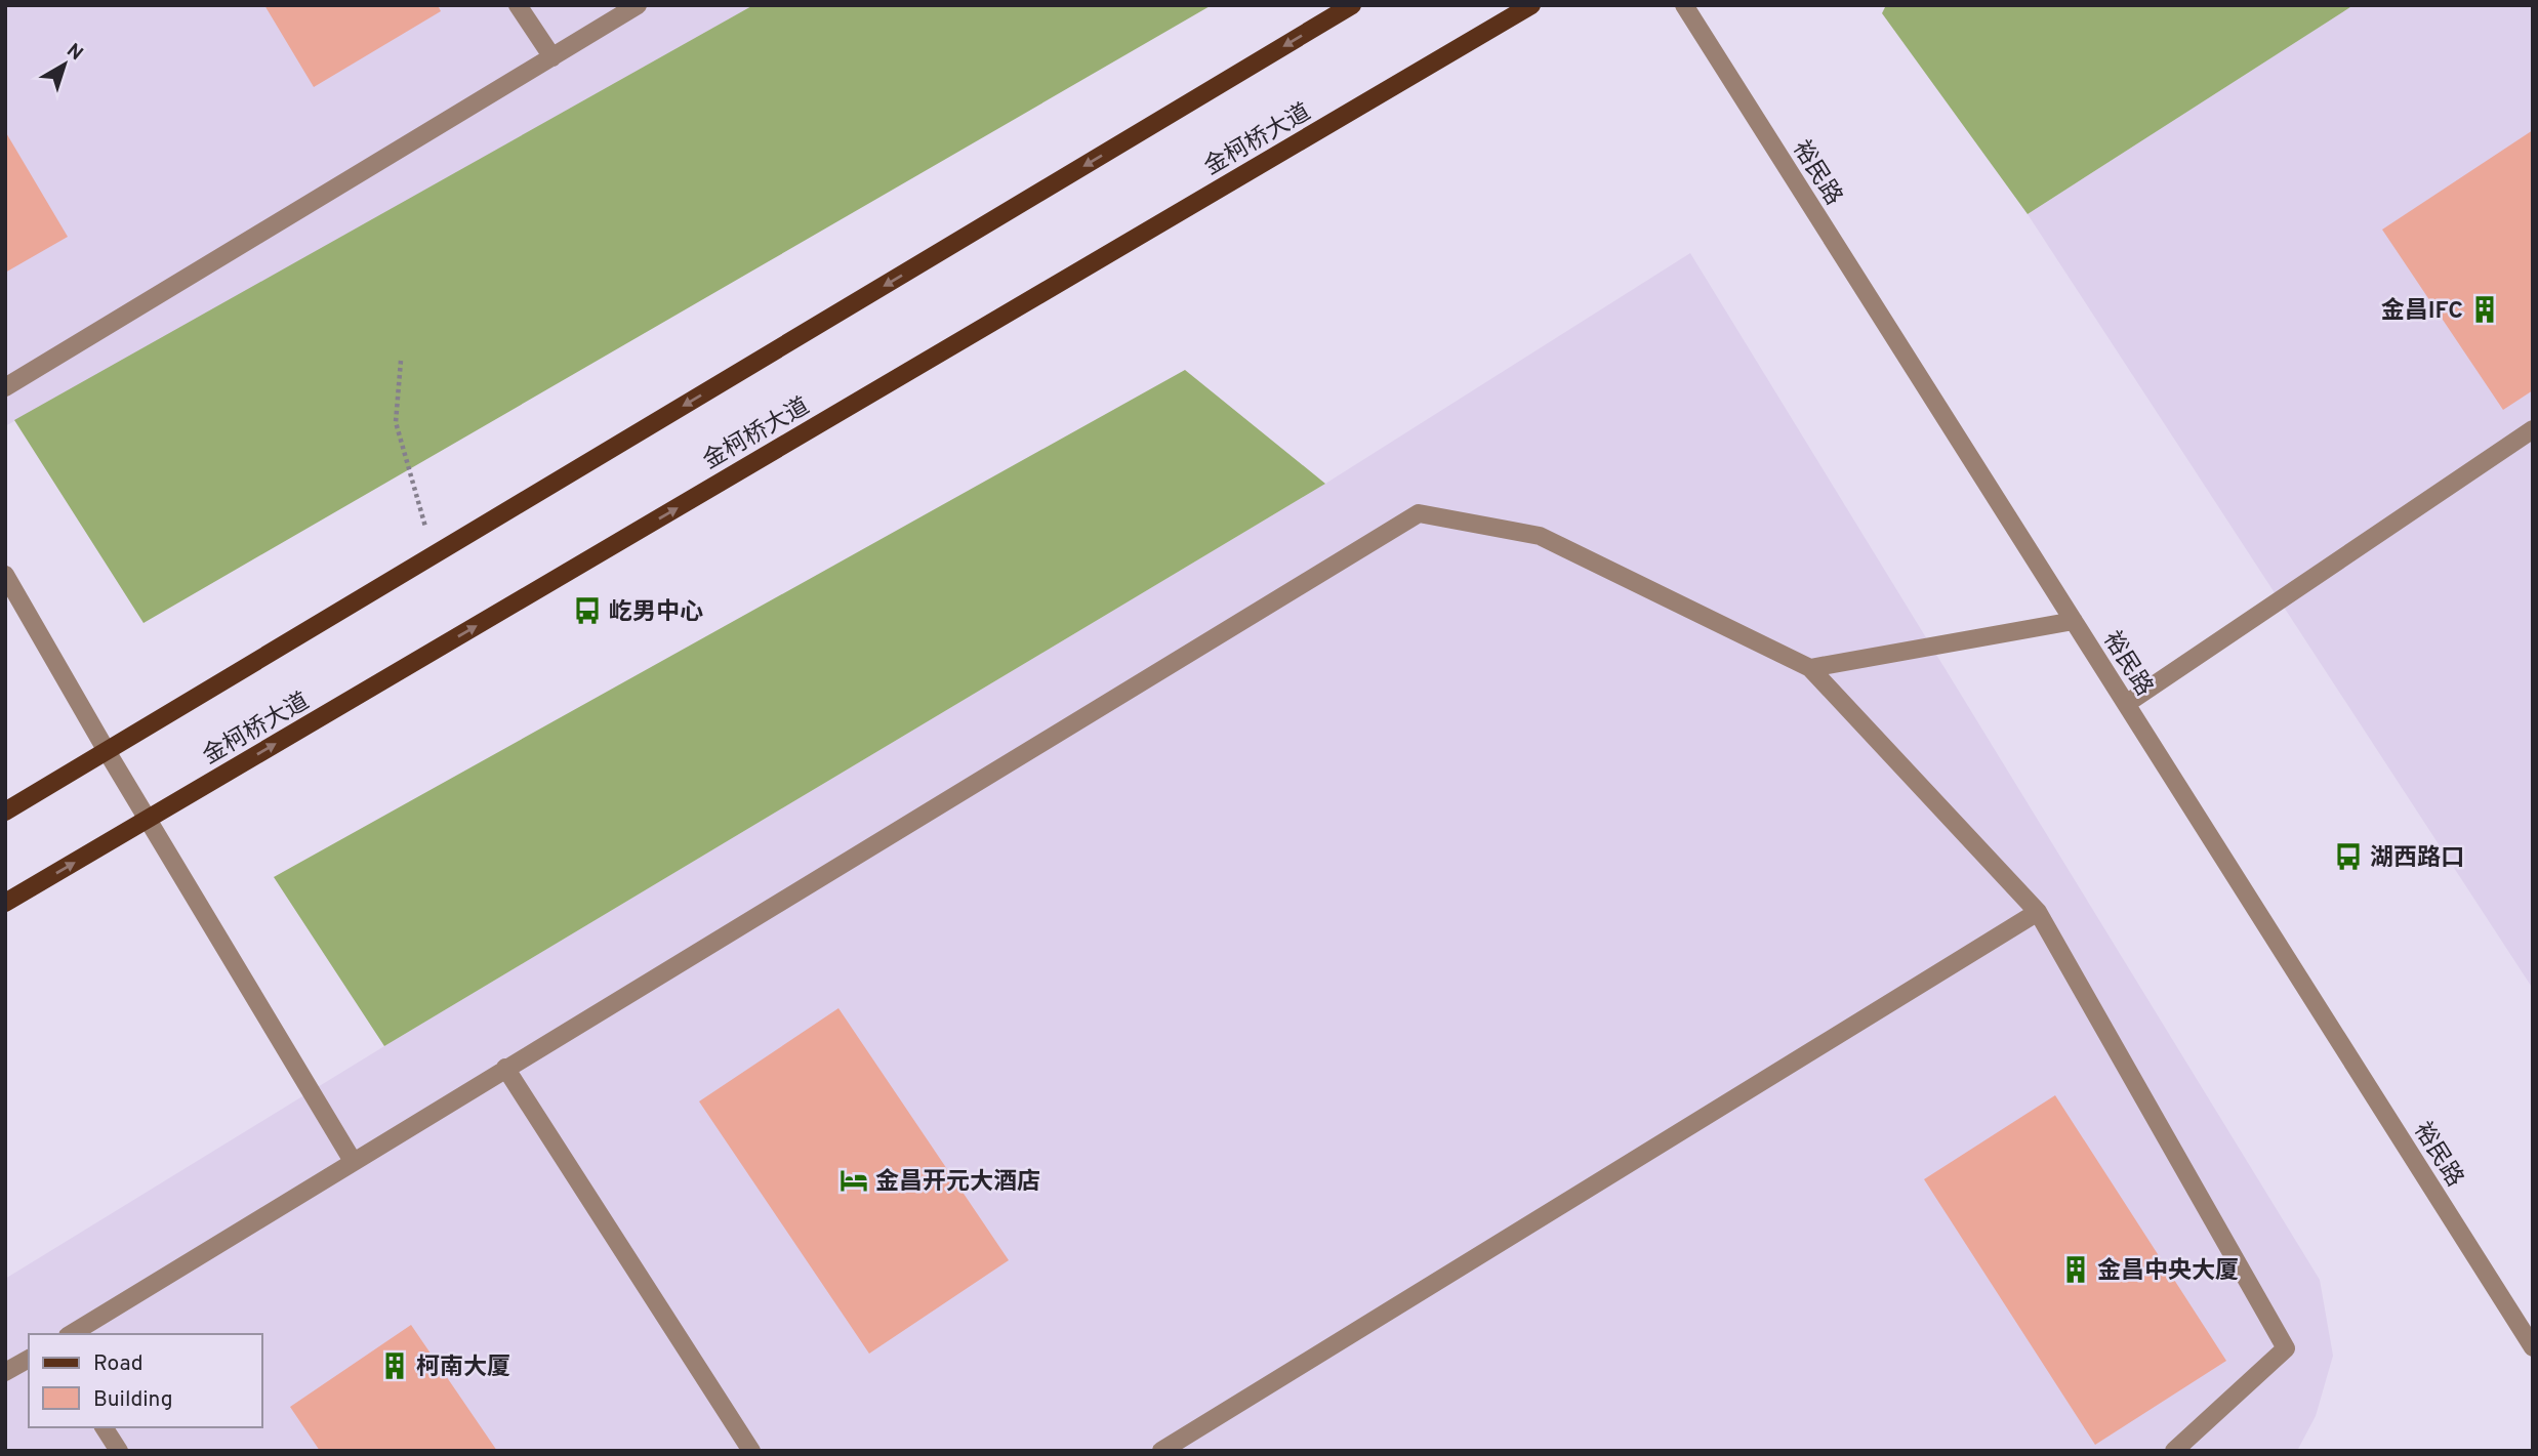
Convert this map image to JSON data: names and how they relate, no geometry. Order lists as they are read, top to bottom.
{
  "streets": {
    "main road": ["金柯桥大道"],
    "street": ["裕民路"]
  },
  "places": {
    "building": ["金昌IFC", "金昌中央大厦", "柯南大厦"],
    "bus stop": ["屹男中心", "湖西路口"],
    "hotel": ["金昌开元大酒店"]
  },
  "legend": ["Road", "Building"],
  "north": "top right"
}
